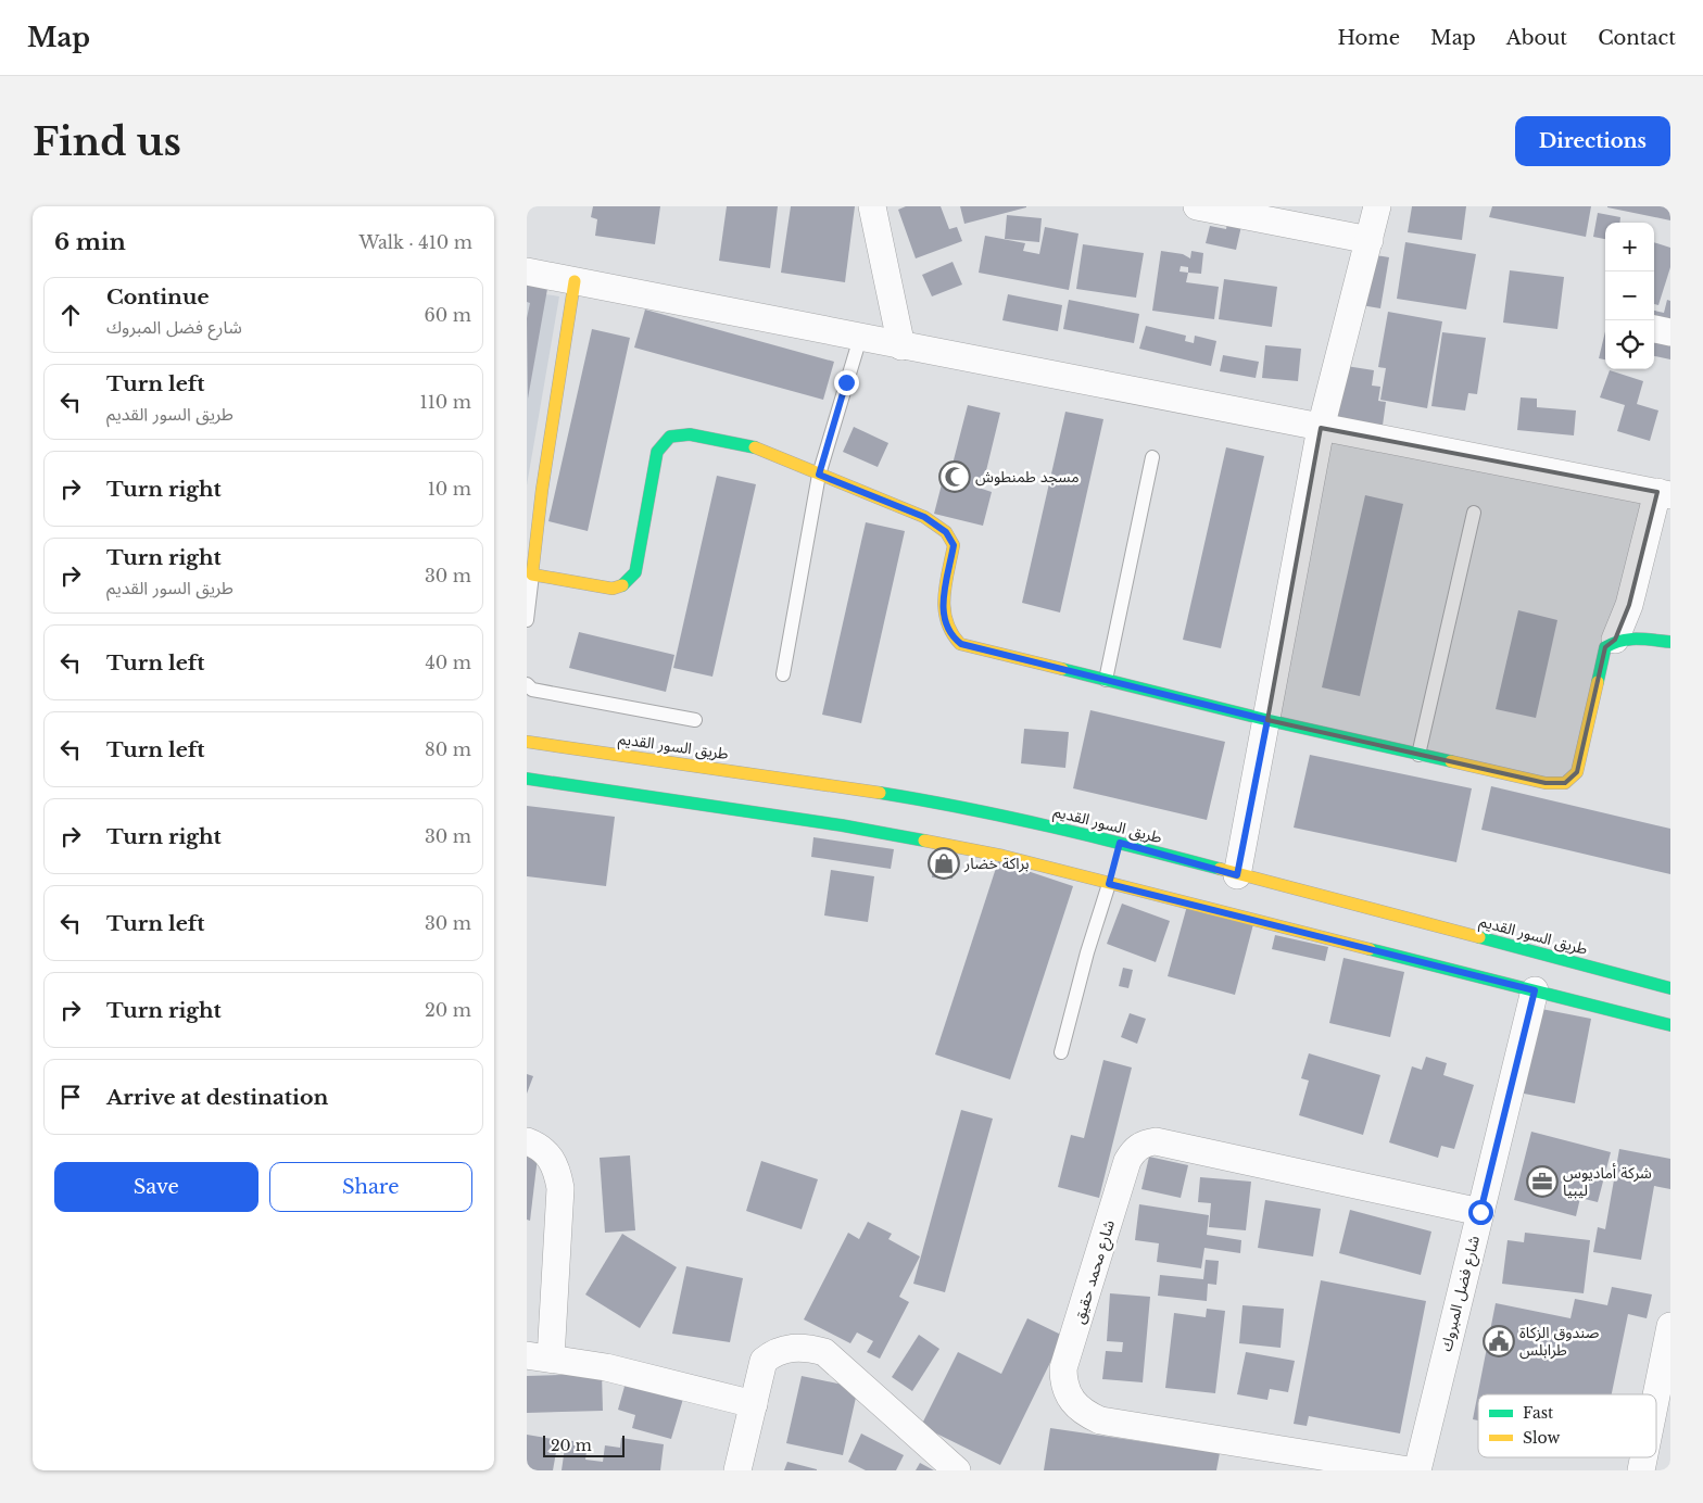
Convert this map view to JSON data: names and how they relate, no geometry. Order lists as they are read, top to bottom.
{
  "streets": {
    "main road": ["طريق السور القديم"],
    "street": ["شارع محمد حقيق", "شارع فضل المبروك"]
  },
  "crossings": [
    ["شارع محمد حقيق", "شارع فضل المبروك"]
  ],
  "places": {
    "mosque": ["مسجد طمنطوش"],
    "shop": ["براكة خضار"],
    "office": ["شركة أماديوس ليبيا"],
    "public building": ["صندوق الزكاة طرابلس"]
  },
  "legend": ["Fast", "Slow"],
  "scale_bar": "20 m",
  "page": {
    "header": "Map",
    "nav": [
      "Home",
      "Map",
      "About",
      "Contact"
    ],
    "buttons": [
      "Directions",
      ["Save", "Share"]
    ],
    "title": "Find us",
    "heading": ["6 min", "Walk · 410 m"],
    "map_buttons": ["+", "−"],
    "list": [
      ["Continue", "شارع فضل المبروك", "60 m"],
      ["Turn left", "طريق السور القديم", "110 m"],
      ["Turn right", "10 m"],
      ["Turn right", "طريق السور القديم", "30 m"],
      ["Turn left", "40 m"],
      ["Turn left", "80 m"],
      ["Turn right", "30 m"],
      ["Turn left", "30 m"],
      ["Turn right", "20 m"],
      "Arrive at destination"
    ],
    "scale": "20 m"
  }
}
